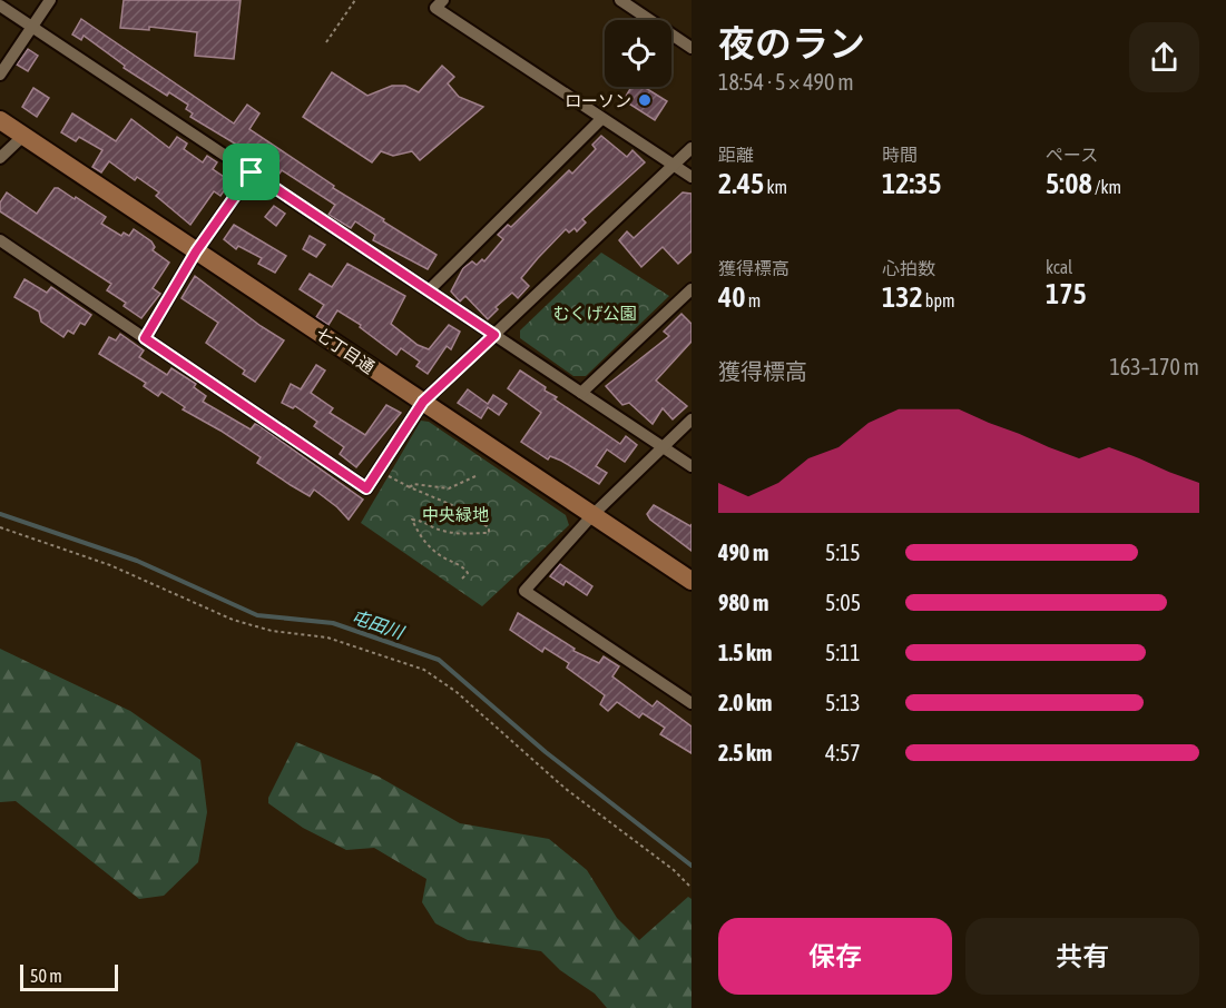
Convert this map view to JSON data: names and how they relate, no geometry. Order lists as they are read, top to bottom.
{
  "streets": {
    "street": ["七丁目通"]
  },
  "water": ["屯田川"],
  "parks": ["むくげ公園", "中央緑地"],
  "places": ["ローソン"],
  "scale_bar": "50 m",
  "page": {
    "heading": ["夜のラン", "18:54 · 5 × 490 m"],
    "stats": [
      ["距離", "2.45 km"],
      ["時間", "12:35"],
      ["ペース", "5:08 /km"],
      ["獲得標高", "40 m"],
      ["心拍数", "132 bpm"],
      ["kcal", "175"]
    ],
    "chart": ["獲得標高", "163–170 m"],
    "list": [
      {
        "name": "490 m",
        "note": "5:15"
      },
      {
        "name": "980 m",
        "note": "5:05"
      },
      {
        "name": "1.5 km",
        "note": "5:11"
      },
      {
        "name": "2.0 km",
        "note": "5:13"
      },
      {
        "name": "2.5 km",
        "note": "4:57"
      }
    ],
    "buttons": ["保存", "共有"],
    "scale": "50 m"
  }
}
